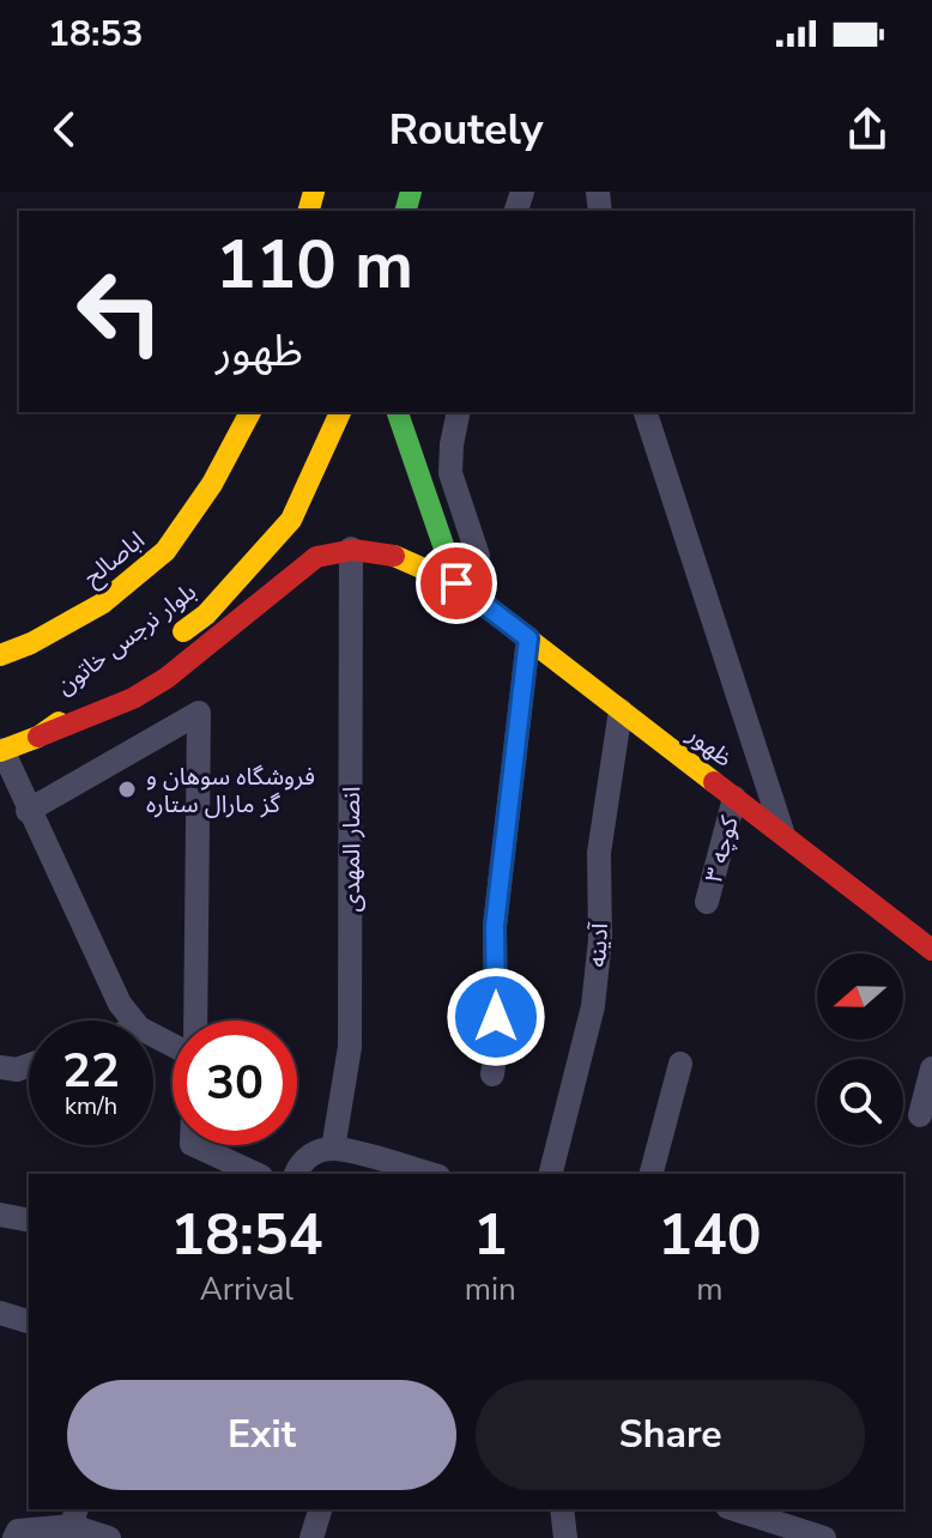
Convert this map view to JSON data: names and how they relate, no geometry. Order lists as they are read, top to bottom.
{
  "streets": {
    "main road": ["اباصالح", "بلوار نرجس خاتون", "ظهور"],
    "street": ["انصار المهدی", "کوچه ۳", "آدینه"]
  },
  "crossings": [
    ["ظهور", "انصار المهدی"],
    ["ظهور", "کوچه ۳"],
    ["ظهور", "آدینه"]
  ],
  "places": ["فروشگاه سوهان و گز مارال ستاره"],
  "north": "left",
  "page": {
    "status": "18:53",
    "header": "Routely",
    "turn": ["110 m", "ظهور"],
    "speed": "22 km/h",
    "limit": "30",
    "eta": [
      "18:54",
      "Arrival",
      "1",
      "min",
      "140",
      "m"
    ],
    "buttons": ["Exit", "Share"]
  }
}
